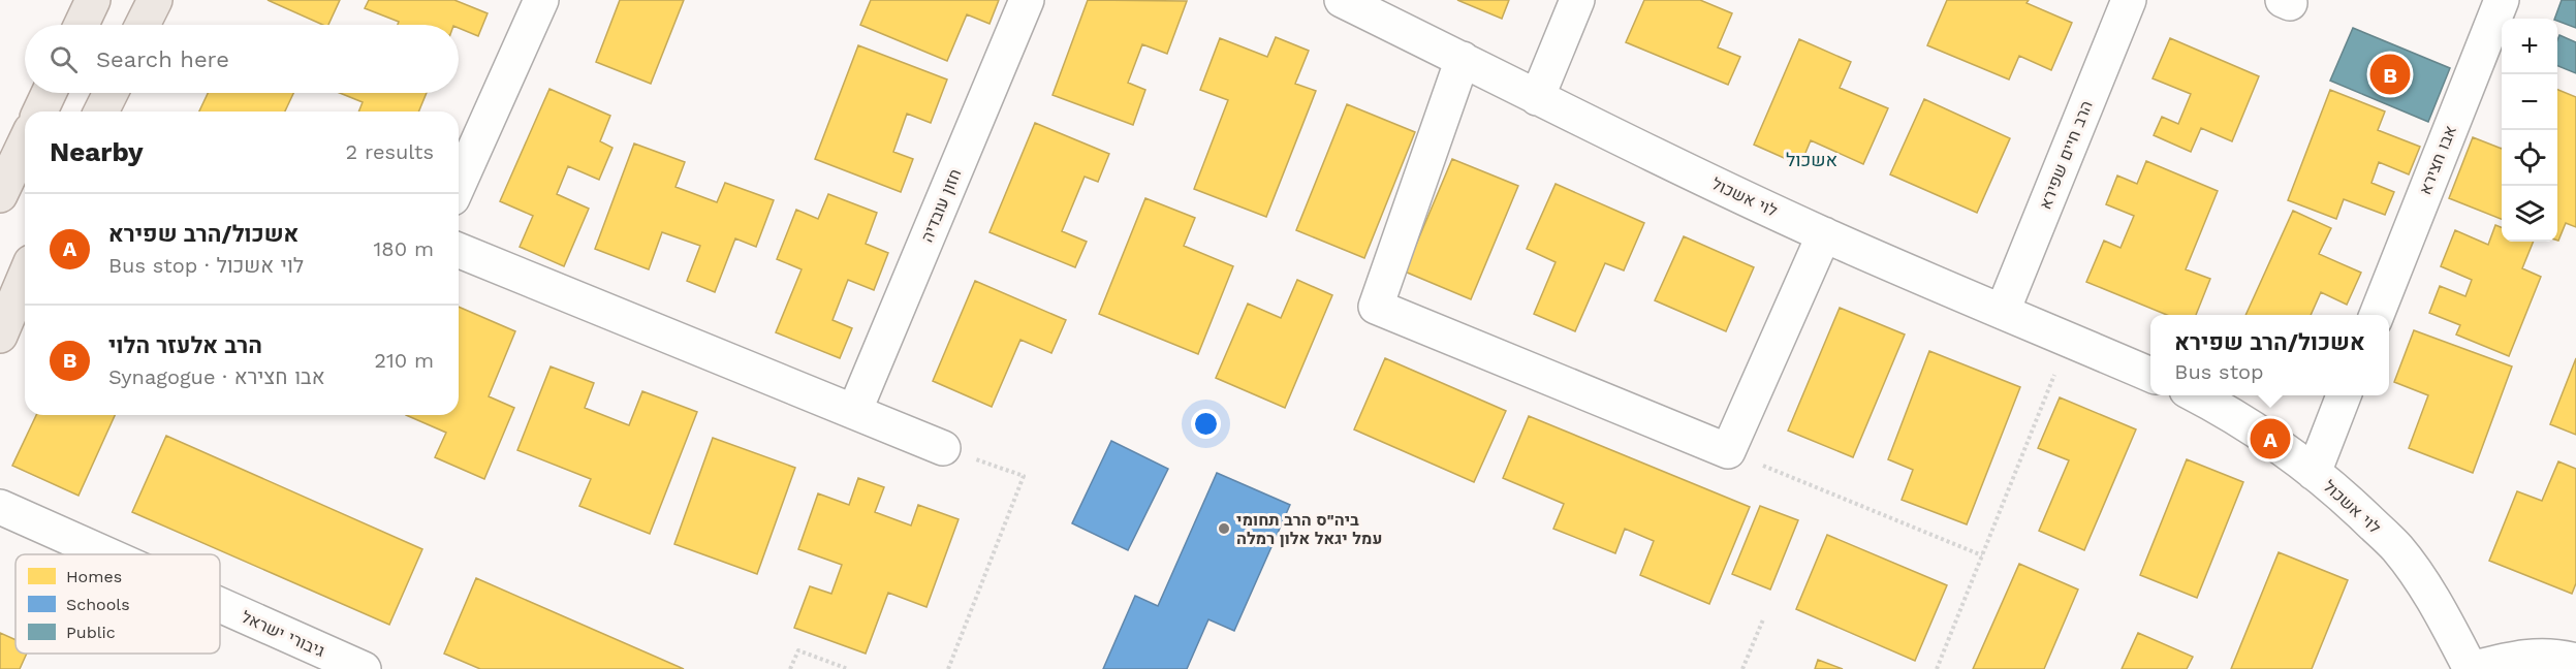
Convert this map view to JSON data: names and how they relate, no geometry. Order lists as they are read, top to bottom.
{
  "streets": {
    "street": [
      "הרב חיים שפירא",
      "אבו חצירא",
      "לוי אשכול",
      "חזון עובדיה",
      "גיבורי ישראל"
    ]
  },
  "crossings": [
    ["הרב חיים שפירא", "לוי אשכול"]
  ],
  "districts": ["אשכול"],
  "places": ["ביה\"ס הרב תחומי עמל יגאל אלון רמלה"],
  "legend": ["Homes", "Schools", "Public"],
  "page": {
    "map_buttons": ["+", "−"],
    "search": "Search here",
    "pins": ["B", "A"],
    "heading": ["Nearby", "2 results"],
    "list": [
      {
        "mark": "A",
        "name": "אשכול/הרב שפירא",
        "note": "Bus stop · לוי אשכול",
        "value": "180 m"
      },
      {
        "mark": "B",
        "name": "הרב אלעזר הלוי",
        "note": "Synagogue · אבו חצירא",
        "value": "210 m"
      }
    ],
    "popup": ["אשכול/הרב שפירא", "Bus stop"]
  }
}
